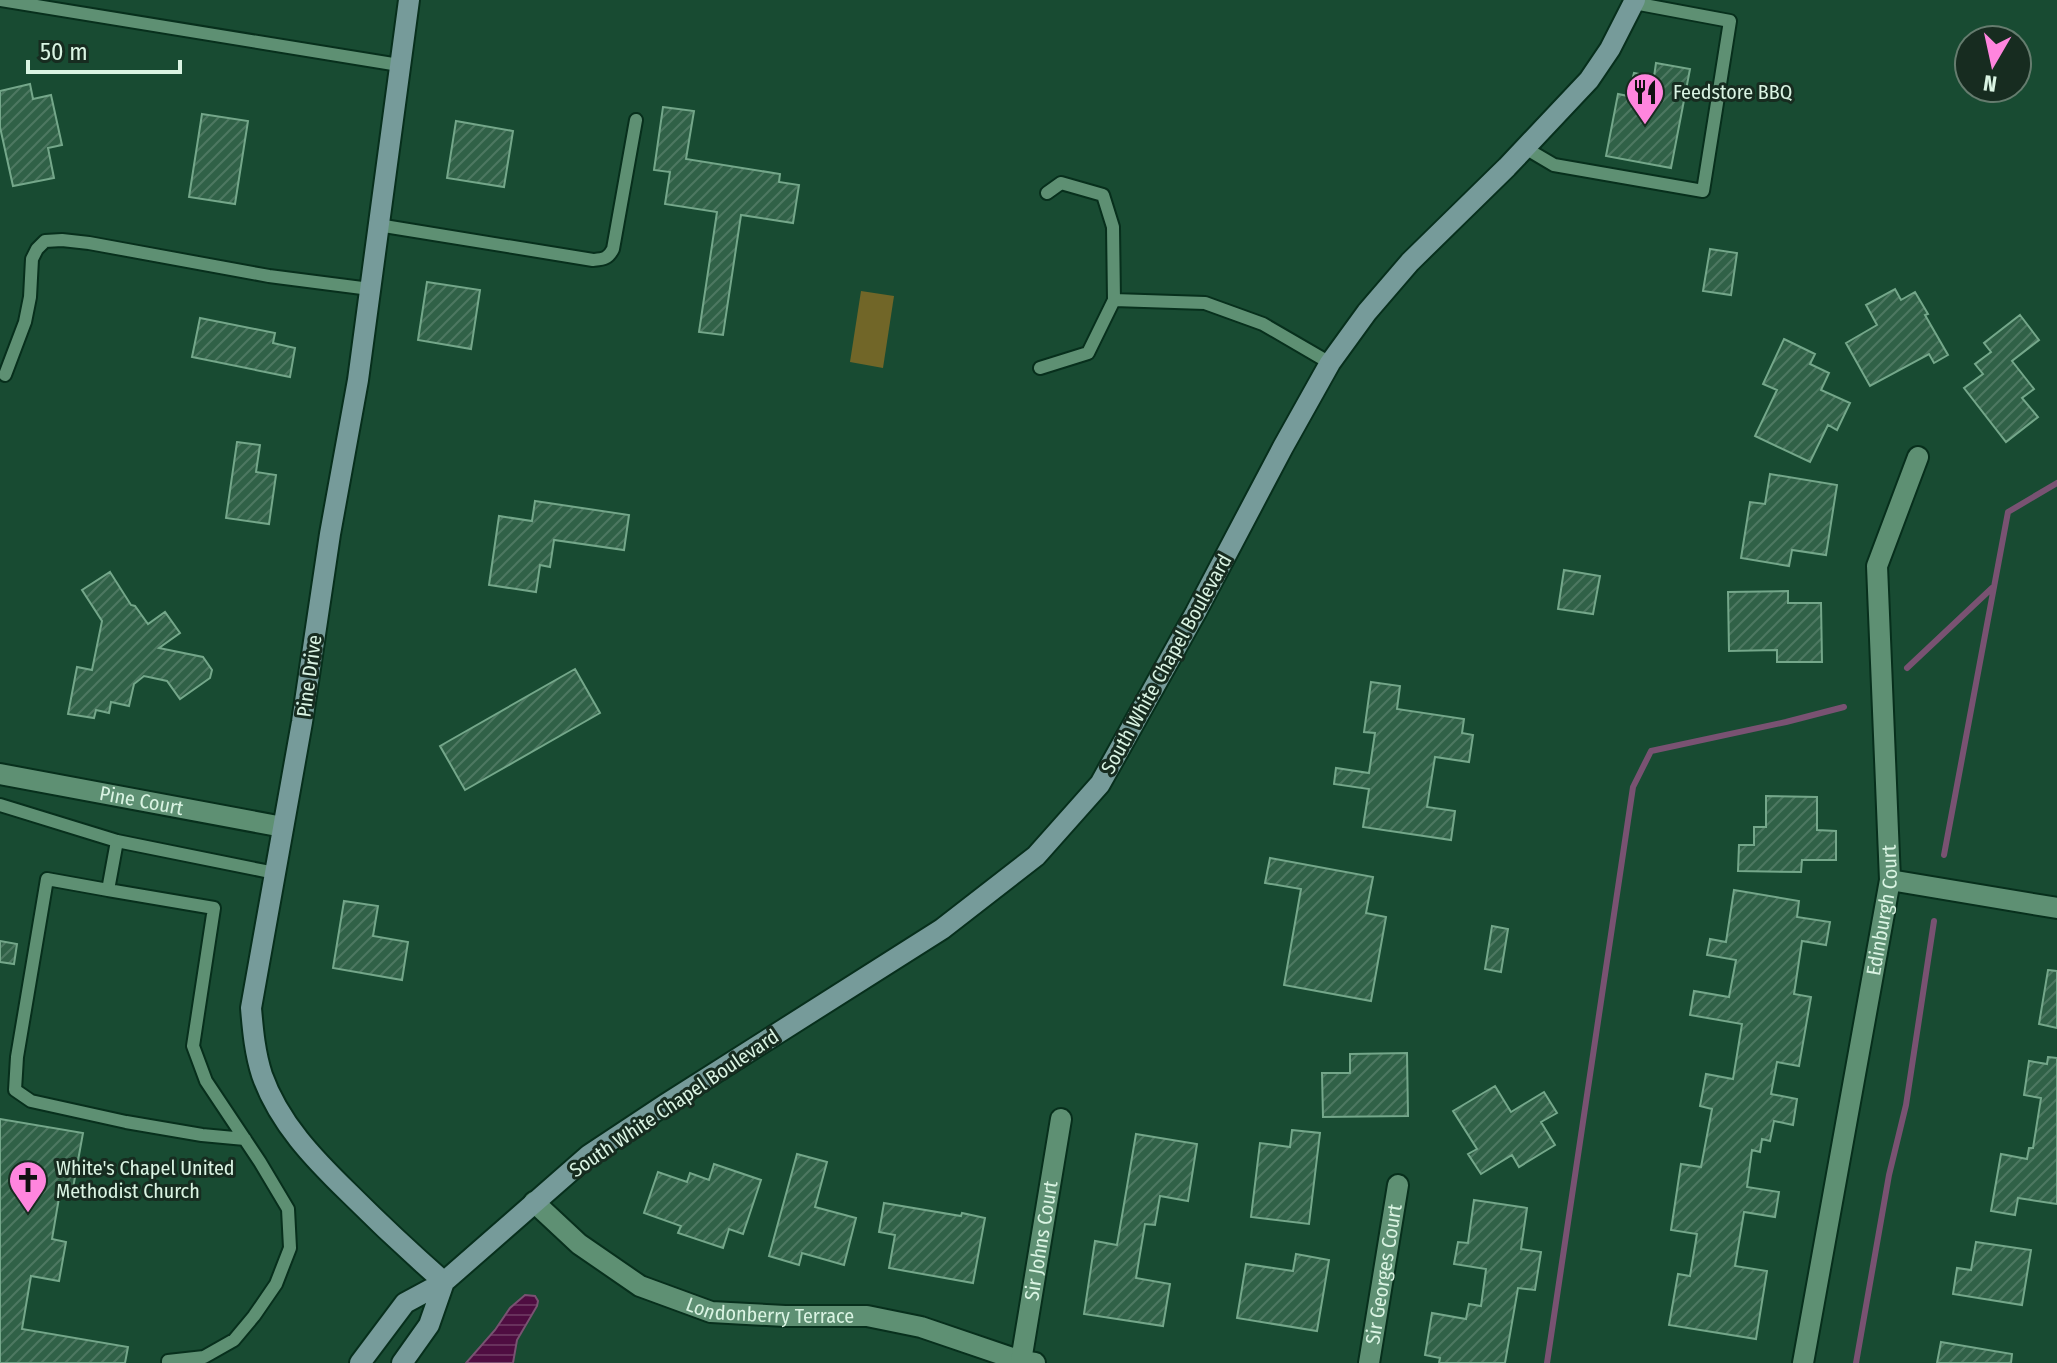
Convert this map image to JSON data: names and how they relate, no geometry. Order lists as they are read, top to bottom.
{
  "streets": {
    "main road": ["South White Chapel Boulevard", "Pine Drive"],
    "street": [
      "Pine Court",
      "Edinburgh Court",
      "Sir Johns Court",
      "Sir Georges Court",
      "Londonberry Terrace"
    ]
  },
  "crossings": [
    ["South White Chapel Boulevard", "Pine Drive"],
    ["South White Chapel Boulevard", "Londonberry Terrace"],
    ["Pine Drive", "Pine Court"],
    ["Sir Johns Court", "Londonberry Terrace"]
  ],
  "places": {
    "restaurant": ["Feedstore BBQ"],
    "church": ["White's Chapel United Methodist Church"]
  },
  "scale_bar": "50 m",
  "north": "bottom"
}
